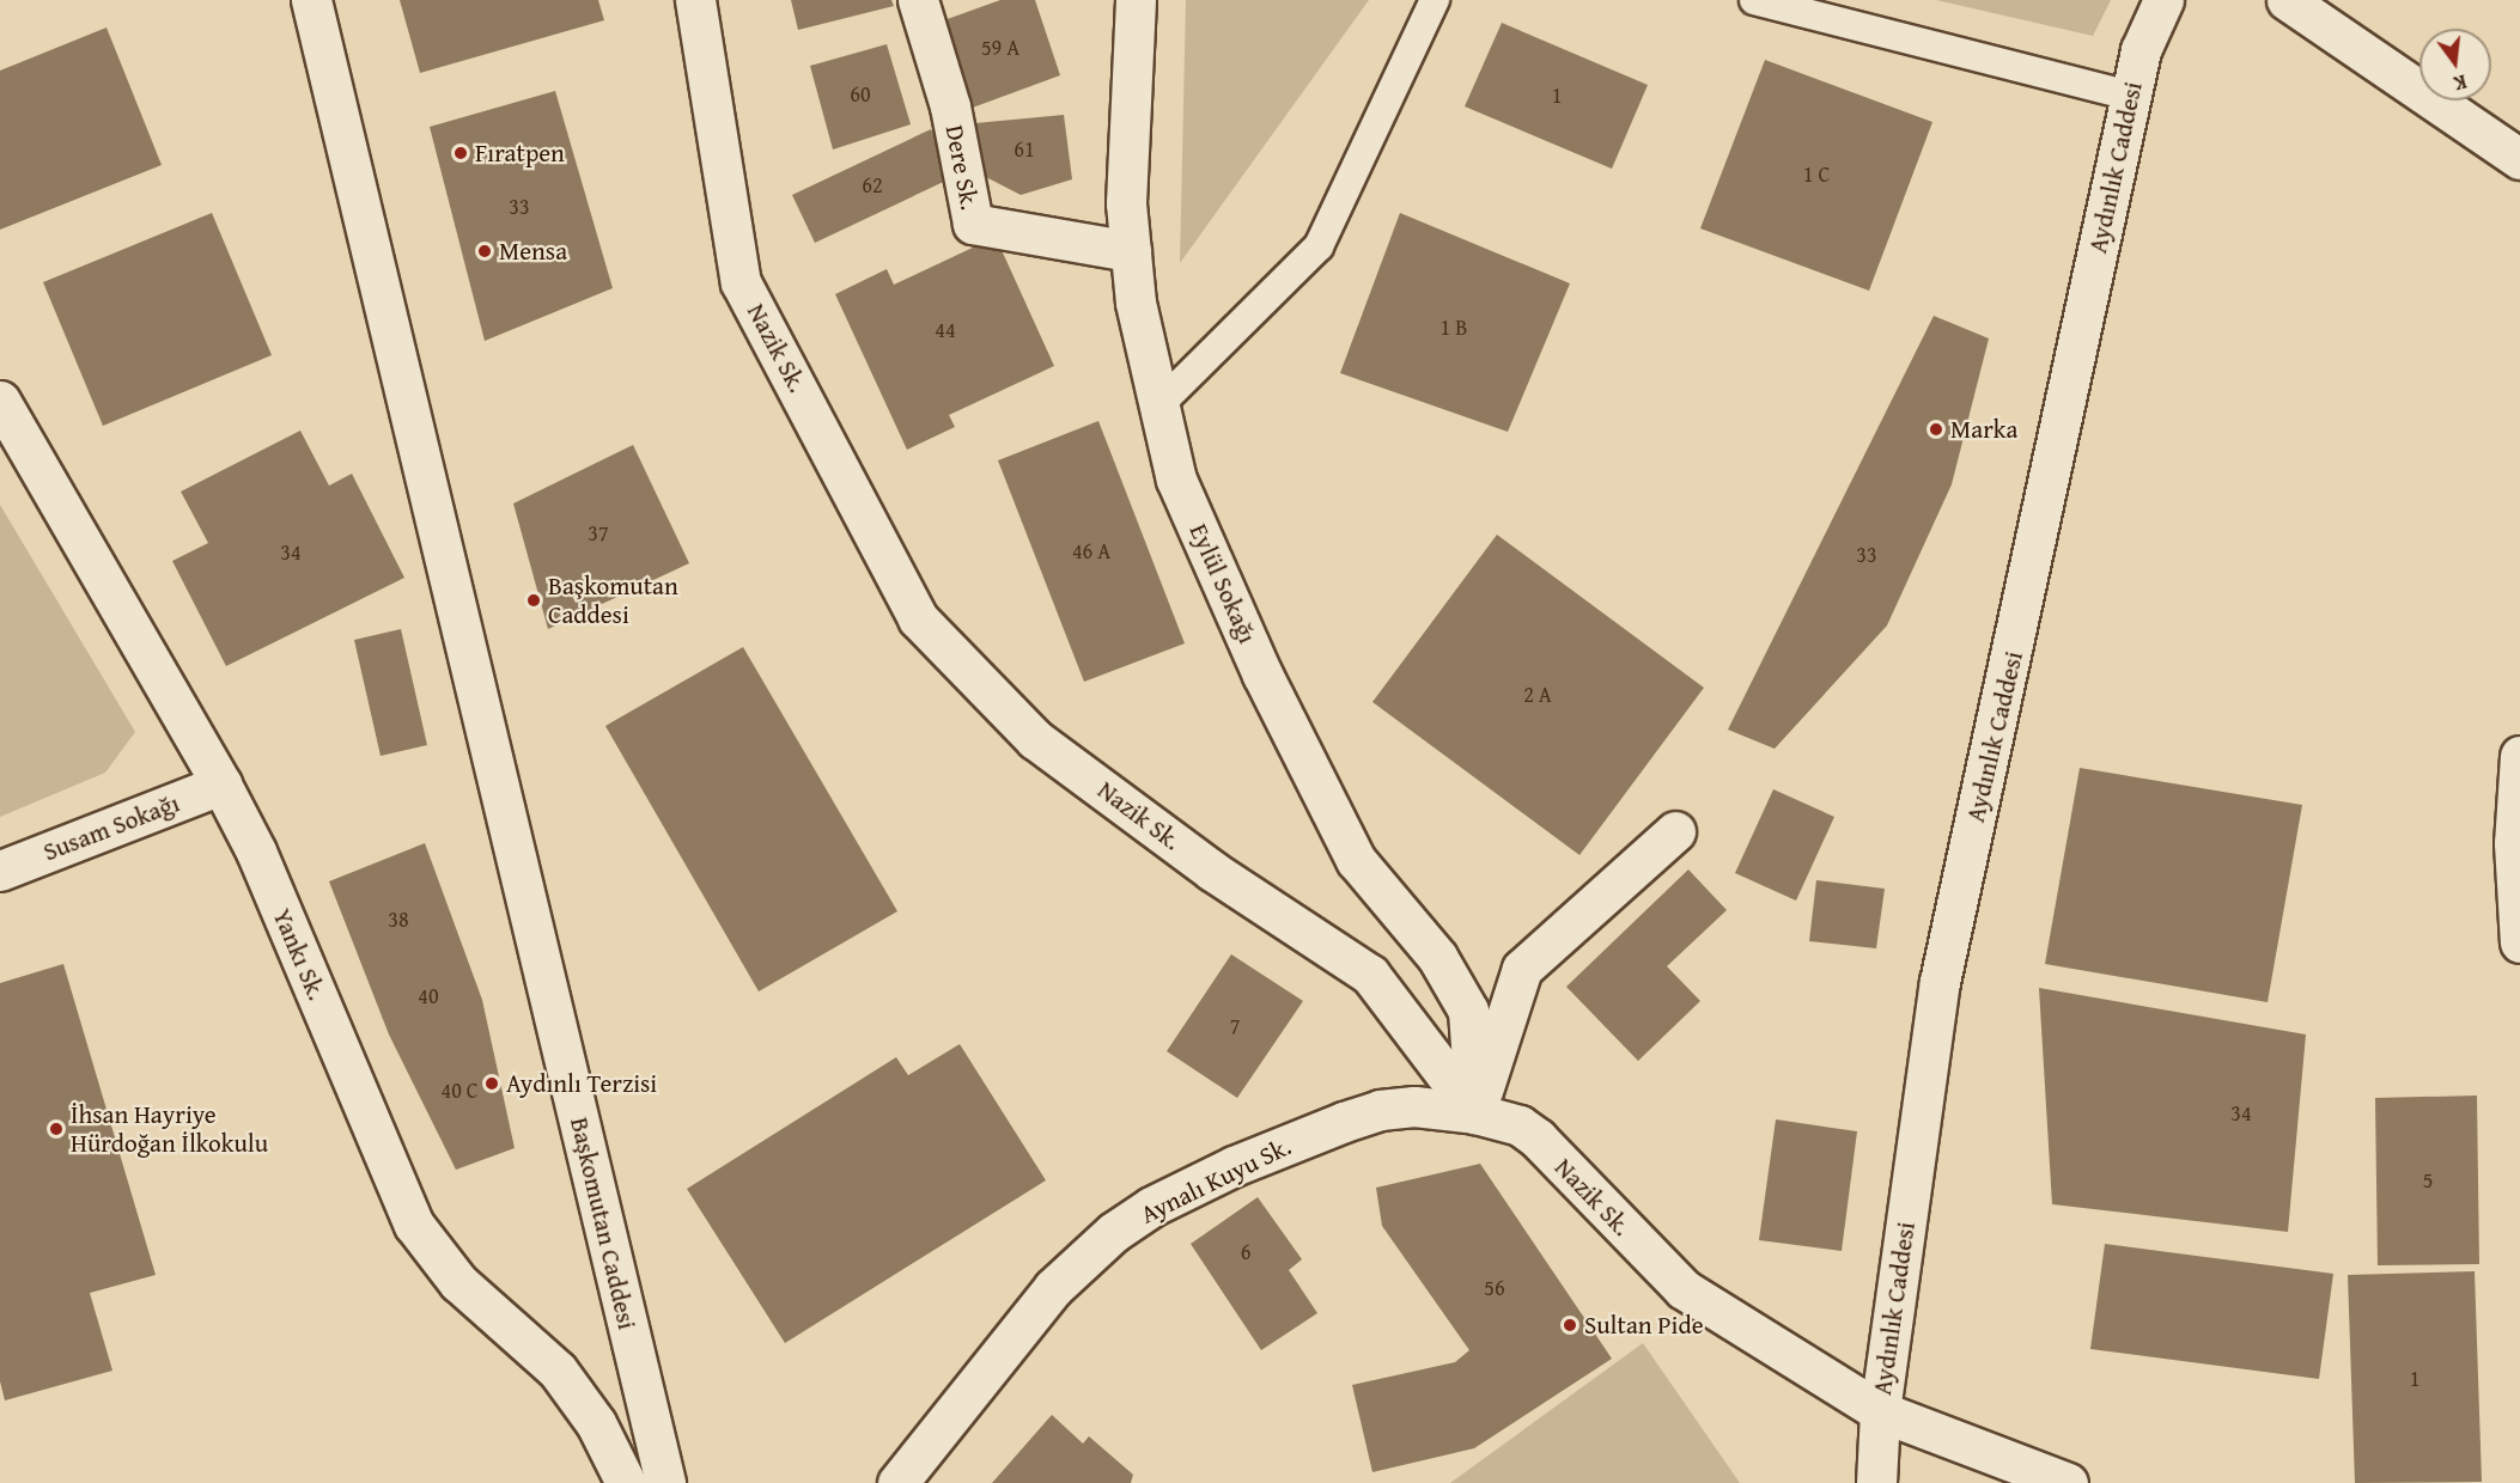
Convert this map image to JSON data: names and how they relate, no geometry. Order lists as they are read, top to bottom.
{
  "streets": {
    "street": [
      "Dere Sk.",
      "Aydınlık Caddesi",
      "Nazik Sk.",
      "Eylül Sokağı",
      "Susam Sokağı",
      "Yankı Sk.",
      "Aynalı Kuyu Sk.",
      "Başkomutan Caddesi"
    ]
  },
  "crossings": [
    ["Dere Sk.", "Eylül Sokağı"],
    ["Aydınlık Caddesi", "Nazik Sk."],
    ["Nazik Sk.", "Eylül Sokağı"],
    ["Nazik Sk.", "Aynalı Kuyu Sk."],
    ["Eylül Sokağı", "Aynalı Kuyu Sk."],
    ["Susam Sokağı", "Yankı Sk."]
  ],
  "places": [
    "Fıratpen",
    "Mensa",
    "Marka",
    "Başkomutan Caddesi",
    "Aydınlı Terzisi",
    "İhsan Hayriye Hürdoğan İlkokulu",
    "Sultan Pide"
  ],
  "house_numbers": [
    "59 A",
    "60",
    "1",
    "61",
    "1 C",
    "62",
    "33",
    "1 B",
    "44",
    "37",
    "46 A",
    "34",
    "33",
    "2 A",
    "38",
    "40",
    "7",
    "40 C",
    "34",
    "5",
    "6",
    "56",
    "1"
  ],
  "north": "bottom"
}
